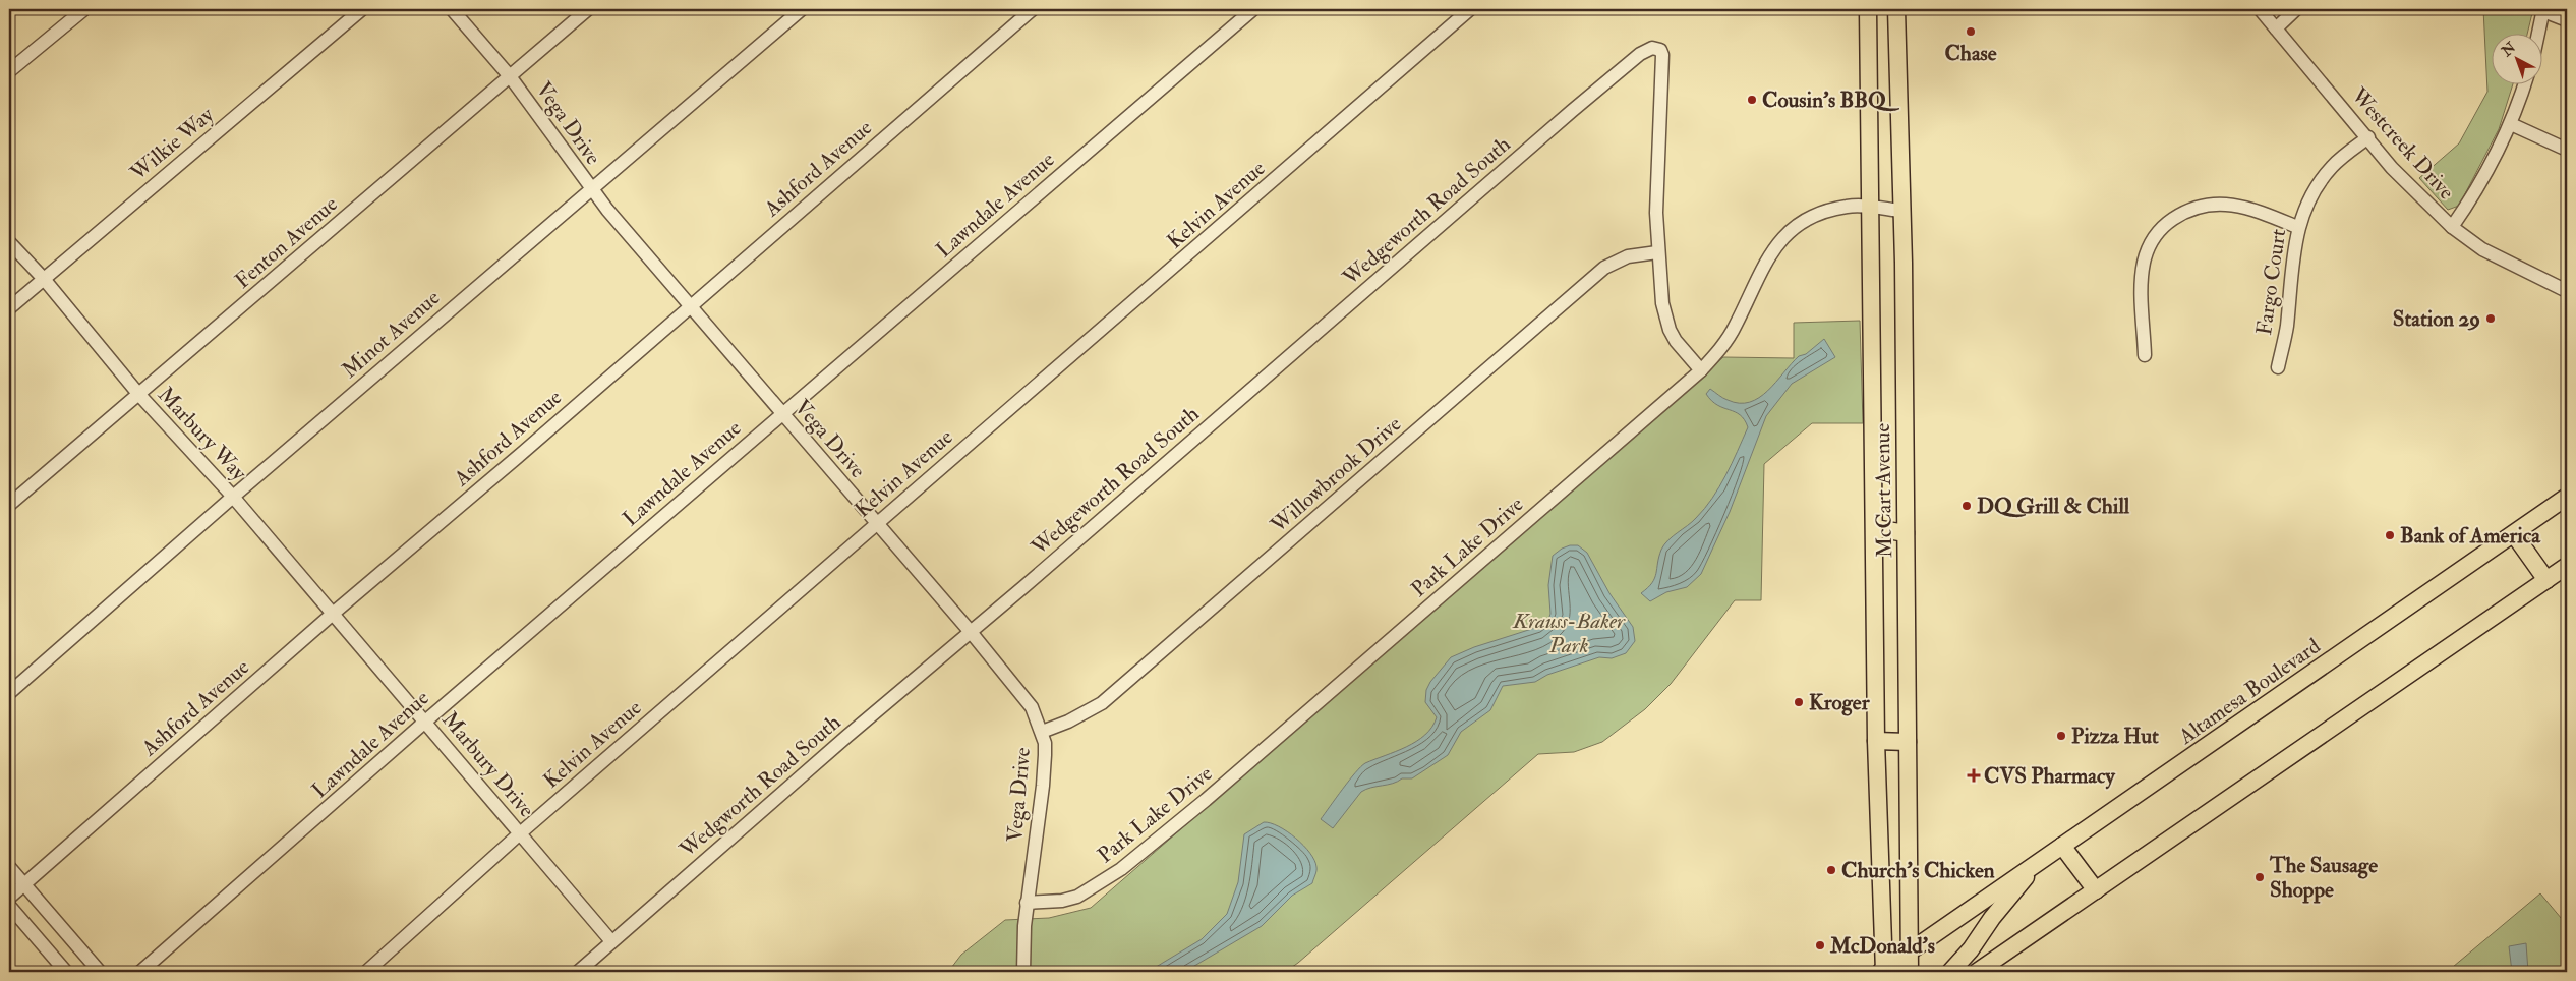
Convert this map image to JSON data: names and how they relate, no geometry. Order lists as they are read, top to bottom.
{
  "streets": {
    "main road": ["McCart Avenue", "Altamesa Boulevard"],
    "street": [
      "Vega Drive",
      "Wilkie Way",
      "Westcreek Drive",
      "Ashford Avenue",
      "Lawndale Avenue",
      "Kelvin Avenue",
      "Wedgeworth Road South",
      "Fenton Avenue",
      "Fargo Court",
      "Minot Avenue",
      "Marbury Way",
      "Willowbrook Drive",
      "Park Lake Drive",
      "Marbury Drive",
      "Wedgworth Road South"
    ]
  },
  "crossings": [
    ["Vega Drive", "Ashford Avenue"],
    ["Vega Drive", "Lawndale Avenue"],
    ["Vega Drive", "Kelvin Avenue"],
    ["Vega Drive", "Wedgeworth Road South"],
    ["Vega Drive", "Fenton Avenue"],
    ["Vega Drive", "Minot Avenue"],
    ["Vega Drive", "Willowbrook Drive"],
    ["Vega Drive", "Park Lake Drive"],
    ["Vega Drive", "Wedgworth Road South"],
    ["Wilkie Way", "Marbury Way"],
    ["Westcreek Drive", "Fargo Court"],
    ["Ashford Avenue", "Marbury Way"],
    ["Ashford Avenue", "Marbury Drive"],
    ["Lawndale Avenue", "Marbury Drive"],
    ["Kelvin Avenue", "Marbury Drive"],
    ["Wedgeworth Road South", "Willowbrook Drive"],
    ["Wedgeworth Road South", "Park Lake Drive"],
    ["Wedgeworth Road South", "Wedgworth Road South"],
    ["Fenton Avenue", "Marbury Way"],
    ["Minot Avenue", "Marbury Way"],
    ["Marbury Way", "Marbury Drive"],
    ["McCart Avenue", "Park Lake Drive"],
    ["McCart Avenue", "Altamesa Boulevard"],
    ["Marbury Drive", "Wedgworth Road South"]
  ],
  "parks": ["Krauss-Baker Park"],
  "places": {
    "other": [
      "Chase",
      "Cousin's BBQ",
      "Station 29",
      "DQ Grill & Chill",
      "Bank of America",
      "Kroger",
      "Pizza Hut",
      "Church's Chicken",
      "The Sausage Shoppe",
      "McDonald's"
    ],
    "health": ["CVS Pharmacy"]
  },
  "north": "top left"
}
